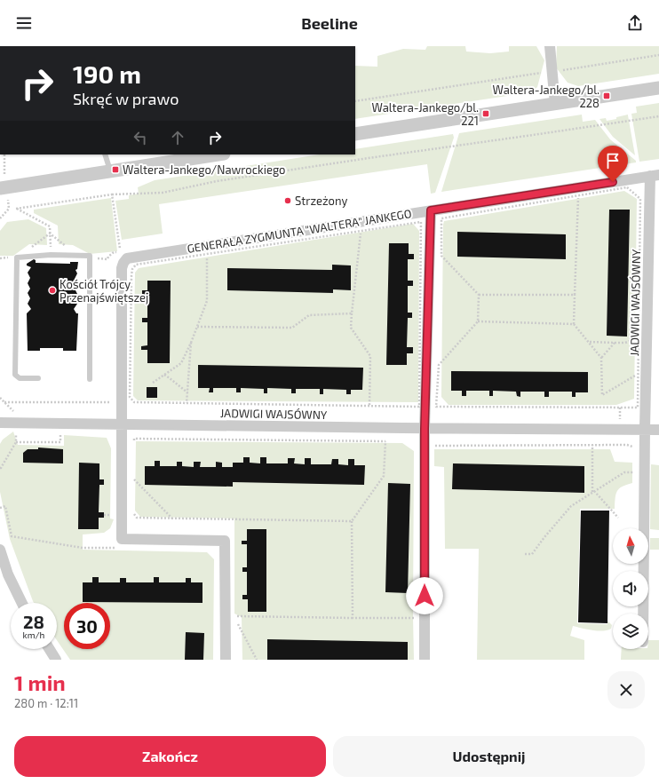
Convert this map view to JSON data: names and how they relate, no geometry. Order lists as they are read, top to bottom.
{
  "streets": {
    "street": ["GENERAŁA ZYGMUNTA \"WALTERA\" JANKEGO", "JADWIGI WAJSÓWNY"]
  },
  "crossings": [
    ["GENERAŁA ZYGMUNTA \"WALTERA\" JANKEGO", "JADWIGI WAJSÓWNY"]
  ],
  "places": {
    "transit": ["Waltera-Jankego/bl. 228", "Waltera-Jankego/bl. 221", "Waltera-Jankego/Nawrockiego"],
    "other": ["Strzeżony", "Kościół Trójcy Przenajświętszej"]
  },
  "north": "top",
  "page": {
    "header": "Beeline",
    "turn": ["190 m", "Skręć w prawo"],
    "speed": "28 km/h",
    "limit": "30",
    "heading": ["1 min", "280 m · 12:11"],
    "buttons": ["Zakończ", "Udostępnij"]
  }
}
